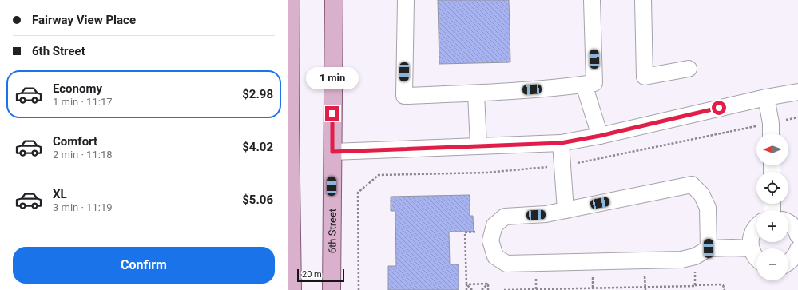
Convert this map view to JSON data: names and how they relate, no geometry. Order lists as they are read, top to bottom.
{
  "streets": {
    "main road": ["6th Street"]
  },
  "scale_bar": "20 m",
  "north": "left",
  "page": {
    "banner": ["Fairway View Place", "6th Street"],
    "bubble": "1 min",
    "list": [
      {
        "name": "Economy",
        "note": "1 min · 11:17",
        "value": "$2.98"
      },
      {
        "name": "Comfort",
        "note": "2 min · 11:18",
        "value": "$4.02"
      },
      {
        "name": "XL",
        "note": "3 min · 11:19",
        "value": "$5.06"
      }
    ],
    "map_buttons": ["+", "−"],
    "buttons": "Confirm",
    "scale": "20 m"
  }
}
